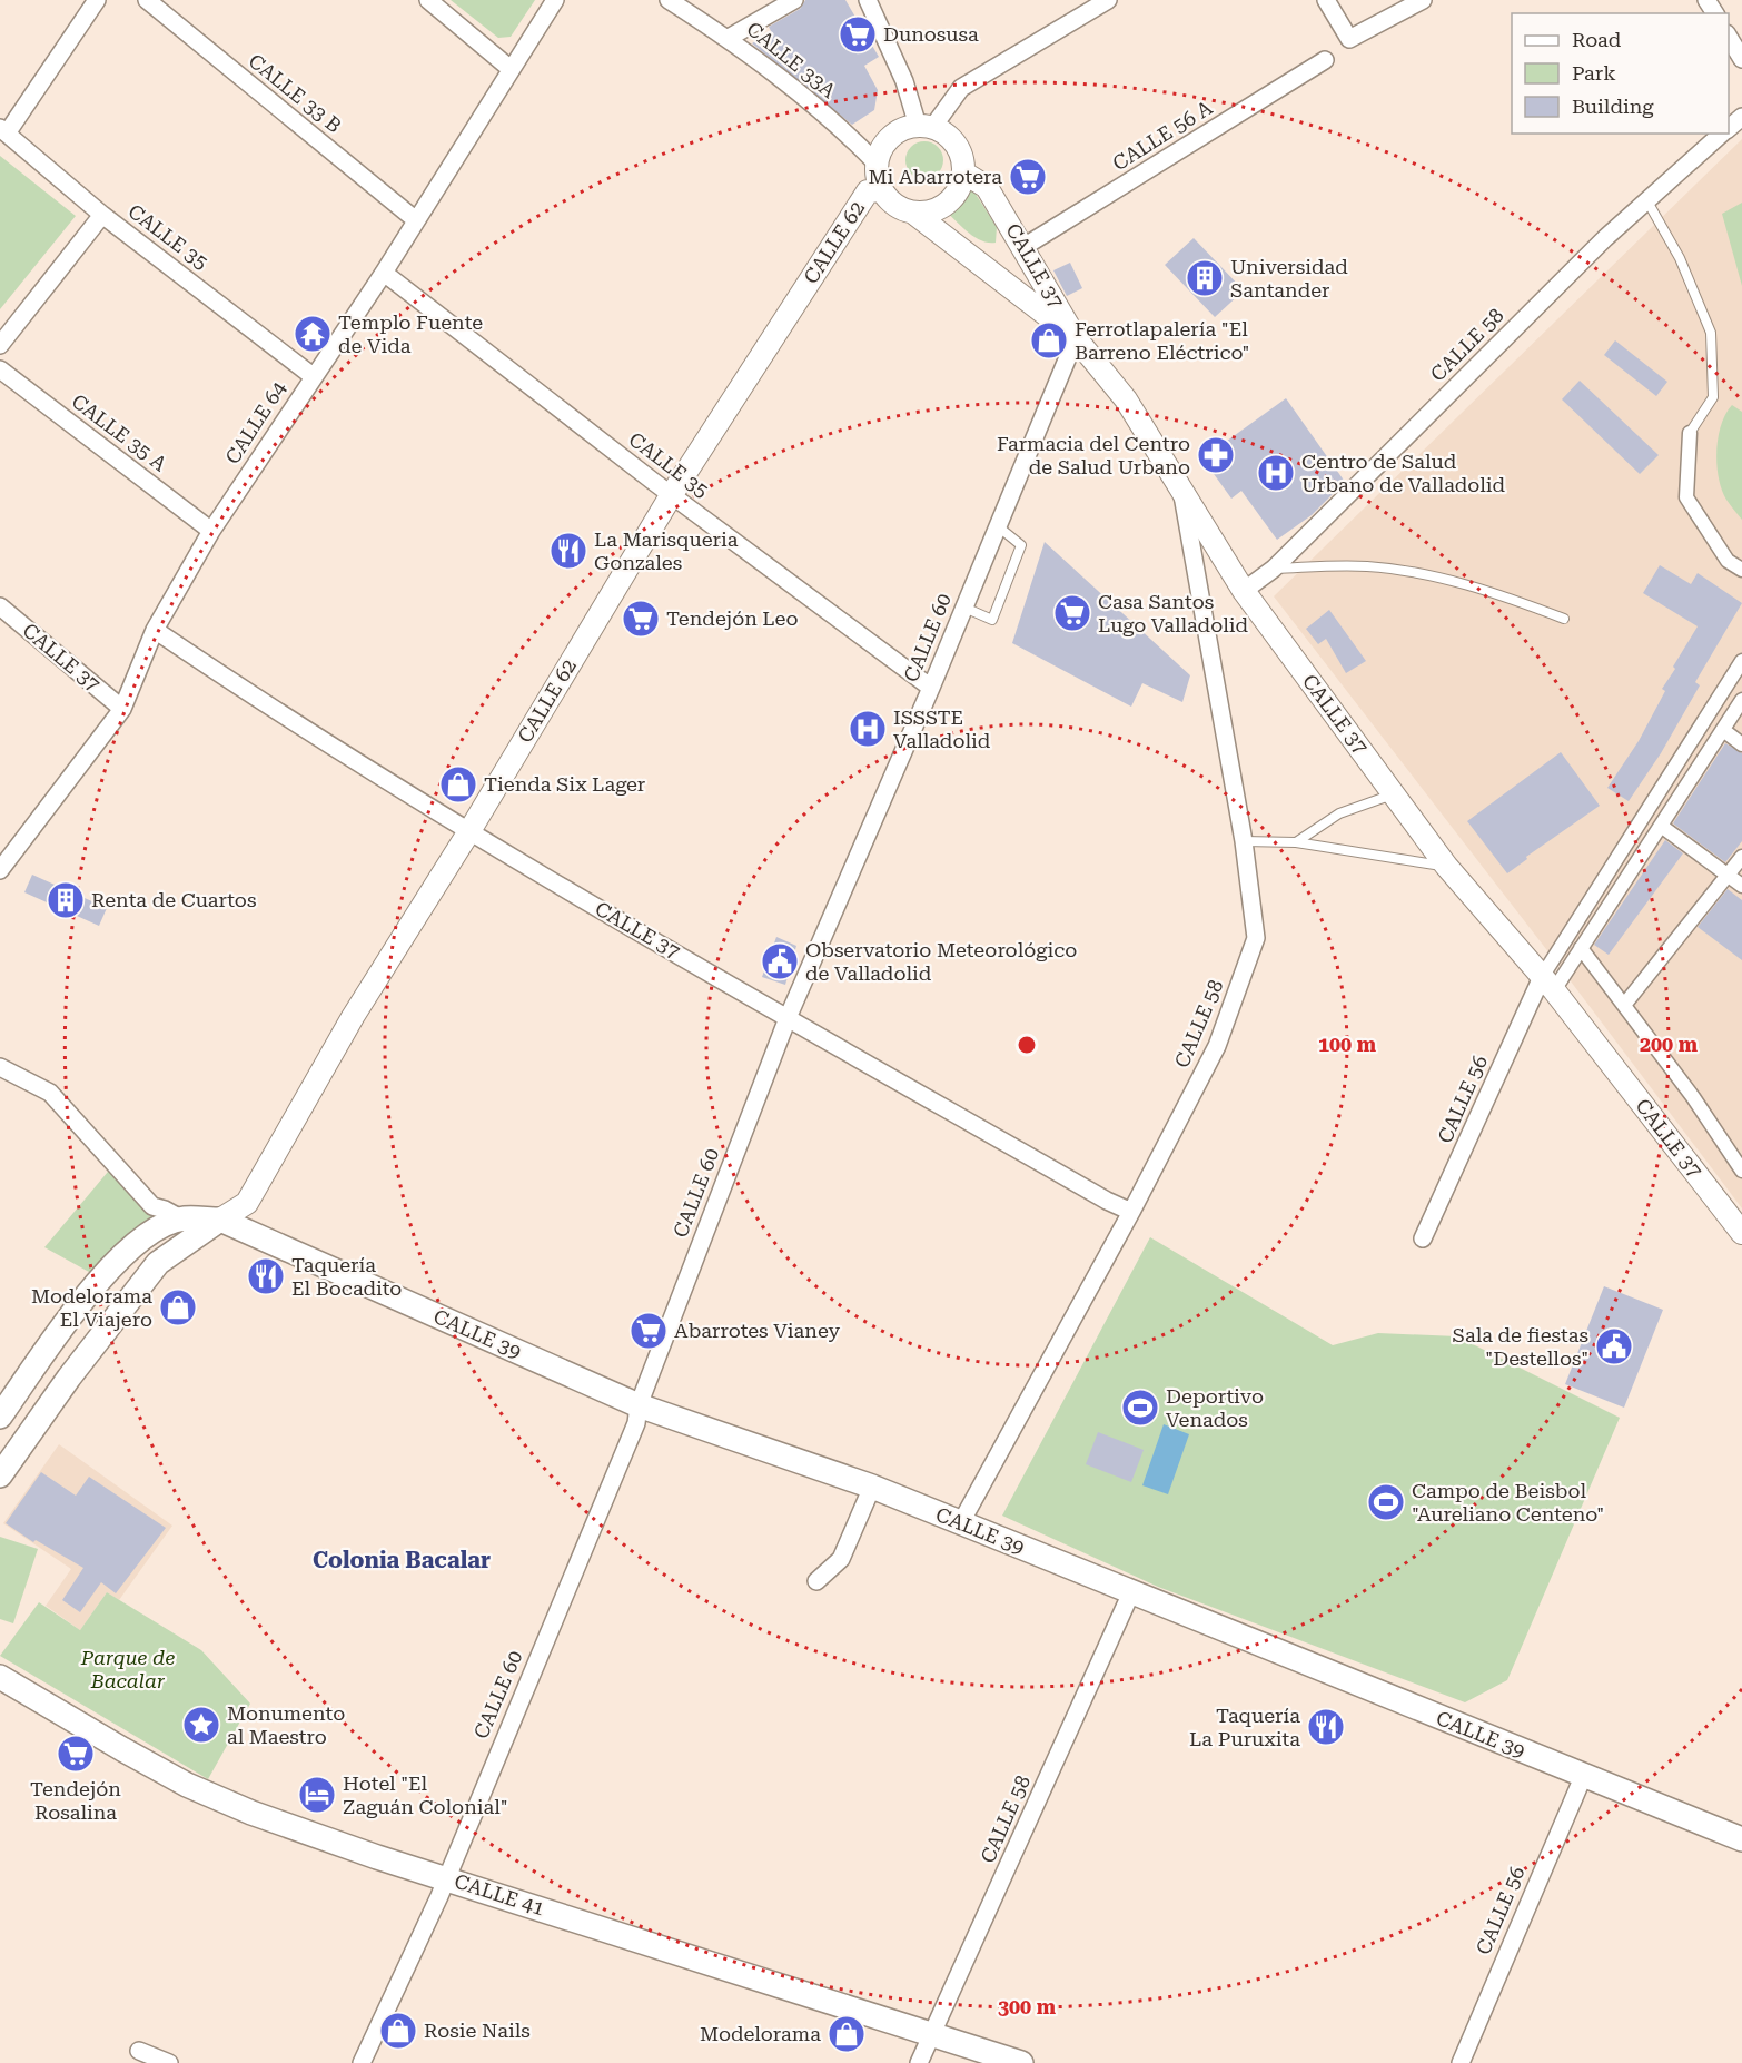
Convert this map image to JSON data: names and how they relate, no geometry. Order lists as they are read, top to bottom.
{
  "streets": {
    "main road": ["CALLE 39", "CALLE 41"],
    "street": [
      "CALLE 33A",
      "CALLE 33 B",
      "CALLE 56 A",
      "CALLE 35",
      "CALLE 62",
      "CALLE 37",
      "CALLE 58",
      "CALLE 64",
      "CALLE 35 A",
      "CALLE 60",
      "CALLE 56"
    ]
  },
  "crossings": [
    ["CALLE 33A", "CALLE 62"],
    ["CALLE 33A", "CALLE 37"],
    ["CALLE 33 B", "CALLE 64"],
    ["CALLE 56 A", "CALLE 37"],
    ["CALLE 35", "CALLE 62"],
    ["CALLE 35", "CALLE 64"],
    ["CALLE 35", "CALLE 60"],
    ["CALLE 62", "CALLE 37"],
    ["CALLE 62", "CALLE 39"],
    ["CALLE 37", "CALLE 58"],
    ["CALLE 37", "CALLE 64"],
    ["CALLE 37", "CALLE 60"],
    ["CALLE 37", "CALLE 56"],
    ["CALLE 58", "CALLE 39"],
    ["CALLE 58", "CALLE 41"],
    ["CALLE 64", "CALLE 35 A"],
    ["CALLE 60", "CALLE 39"],
    ["CALLE 60", "CALLE 41"],
    ["CALLE 56", "CALLE 39"]
  ],
  "districts": ["Colonia Bacalar"],
  "parks": ["Parque de Bacalar"],
  "places": {
    "supermarket": [
      "Dunosusa",
      "Mi Abarrotera",
      "Casa Santos Lugo Valladolid",
      "Tendejón Leo",
      "Abarrotes Vianey",
      "Tendejón Rosalina"
    ],
    "building": ["Universidad Santander", "Renta de Cuartos"],
    "temple": ["Templo Fuente de Vida"],
    "shop": [
      "Ferrotlapalería \"El Barreno Eléctrico\"",
      "Tienda Six Lager",
      "Modelorama El Viajero",
      "Rosie Nails",
      "Modelorama"
    ],
    "pharmacy": ["Farmacia del Centro de Salud Urbano"],
    "hospital": ["Centro de Salud Urbano de Valladolid", "ISSSTE Valladolid"],
    "restaurant": ["La Marisqueria Gonzales", "Taquería El Bocadito", "Taquería La Puruxita"],
    "public building": ["Observatorio Meteorológico de Valladolid", "Sala de fiestas \"Destellos\""],
    "sports": ["Deportivo Venados", "Campo de Beisbol \"Aureliano Centeno\""],
    "place": ["Monumento al Maestro"],
    "hotel": ["Hotel \"El Zaguán Colonial\""]
  },
  "legend": ["Road", "Park", "Building"],
  "rings": ["100 m", "200 m", "300 m"]
}
